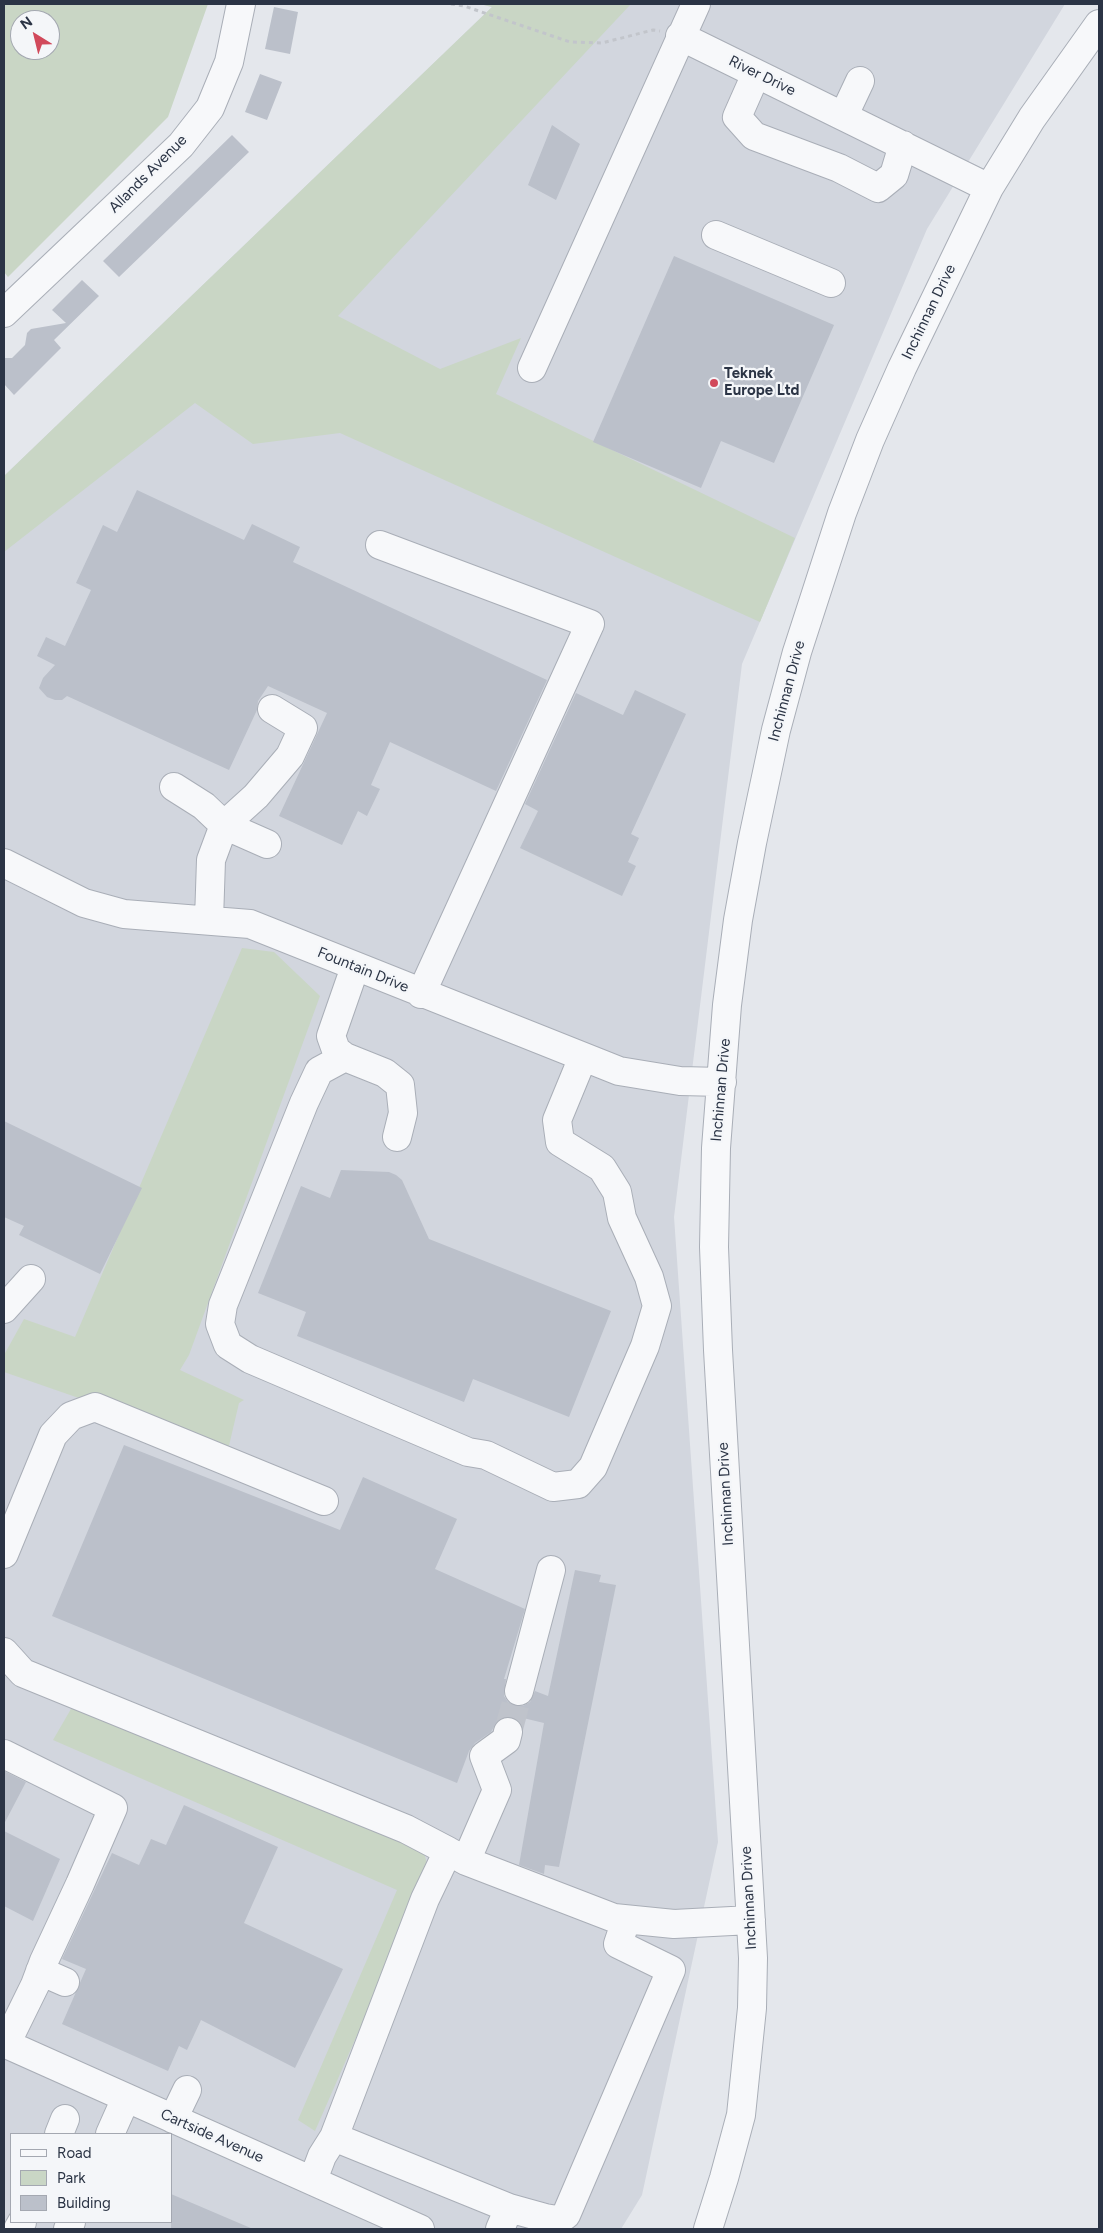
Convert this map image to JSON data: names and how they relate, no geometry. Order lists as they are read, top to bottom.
{
  "streets": {
    "street": [
      "River Drive",
      "Allands Avenue",
      "Inchinnan Drive",
      "Fountain Drive",
      "Cartside Avenue"
    ]
  },
  "crossings": [
    ["River Drive", "Inchinnan Drive"],
    ["Inchinnan Drive", "Fountain Drive"]
  ],
  "places": ["Teknek Europe Ltd"],
  "legend": ["Road", "Park", "Building"],
  "north": "top left"
}
